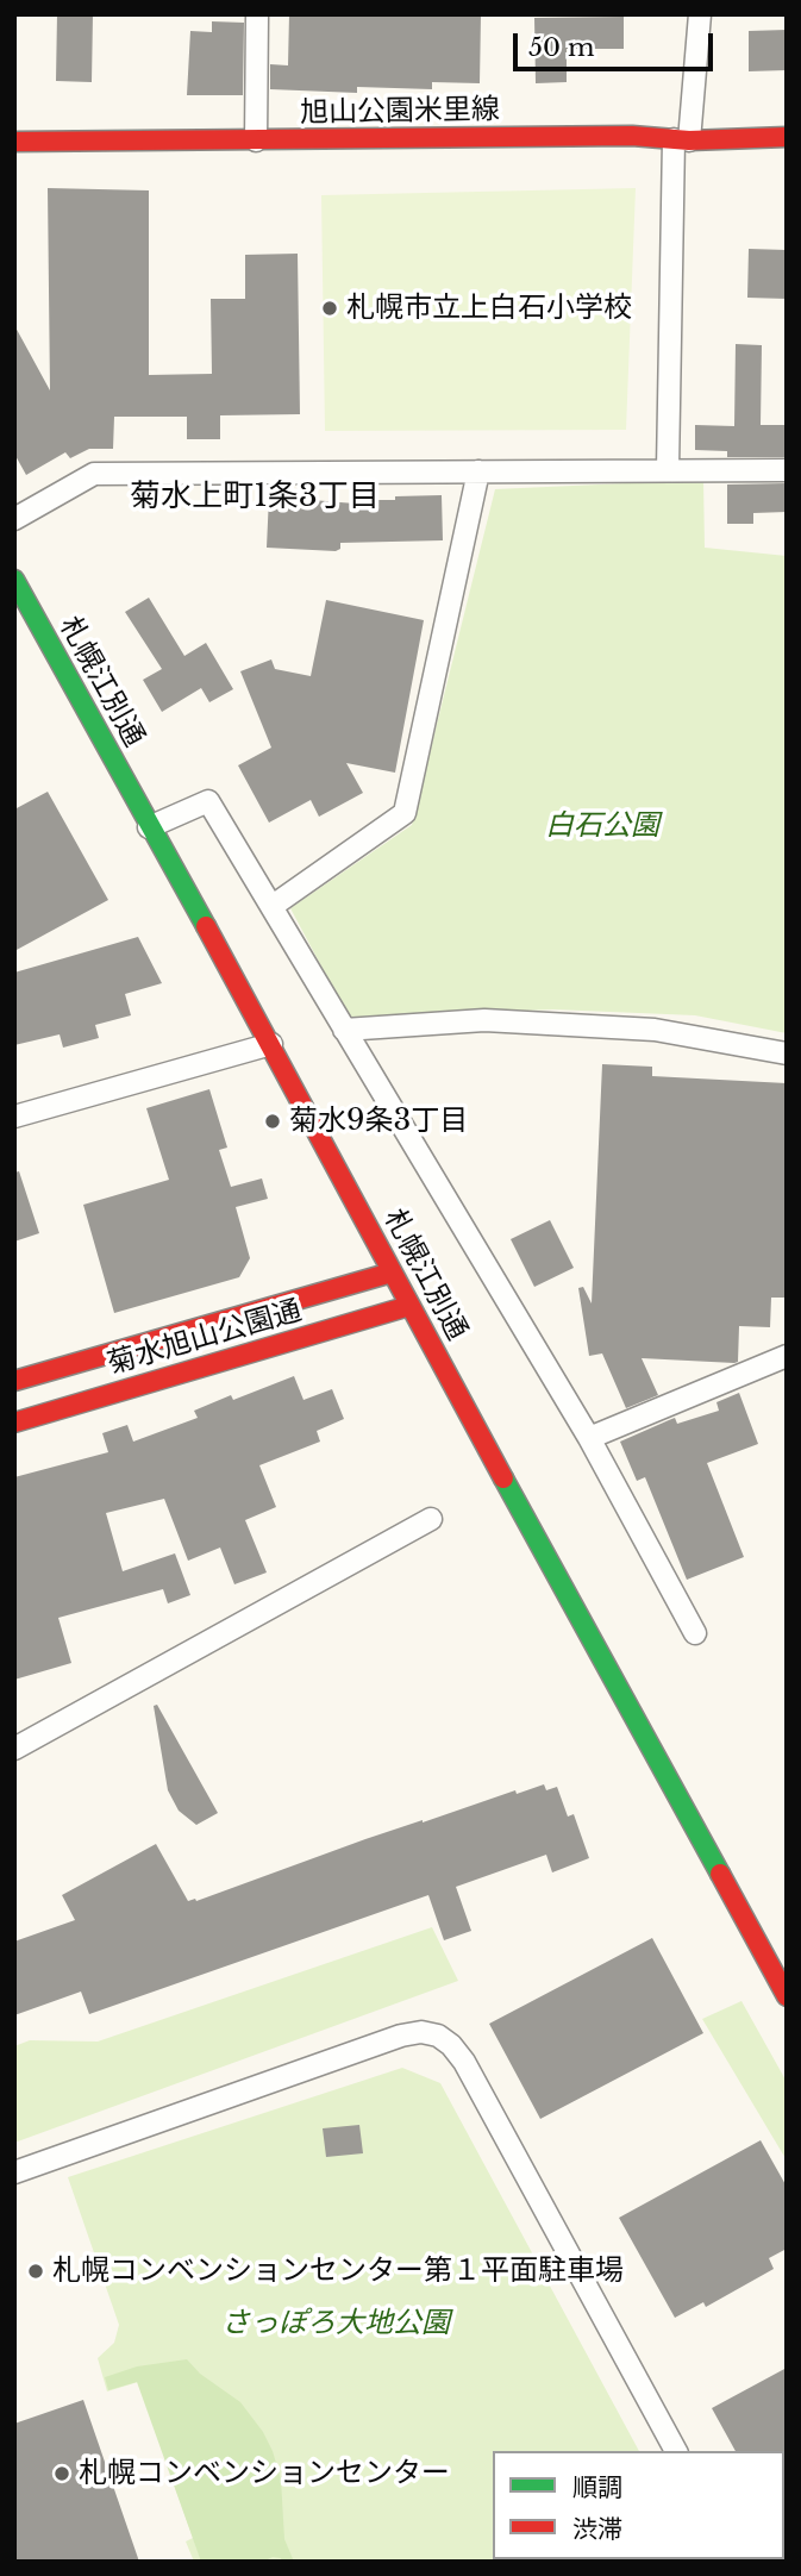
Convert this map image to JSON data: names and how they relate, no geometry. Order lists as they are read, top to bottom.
{
  "streets": {
    "main road": ["旭山公園米里線", "札幌江別通", "菊水旭山公園通"]
  },
  "crossings": [
    ["札幌江別通", "菊水旭山公園通"]
  ],
  "districts": ["菊水上町1条3丁目"],
  "parks": ["白石公園", "さっぽろ大地公園"],
  "places": [
    "札幌市立上白石小学校",
    "菊水9条3丁目",
    "札幌コンベンションセンター第１平面駐車場",
    "札幌コンベンションセンター"
  ],
  "legend": ["順調", "渋滞"],
  "scale_bar": "50 m"
}
